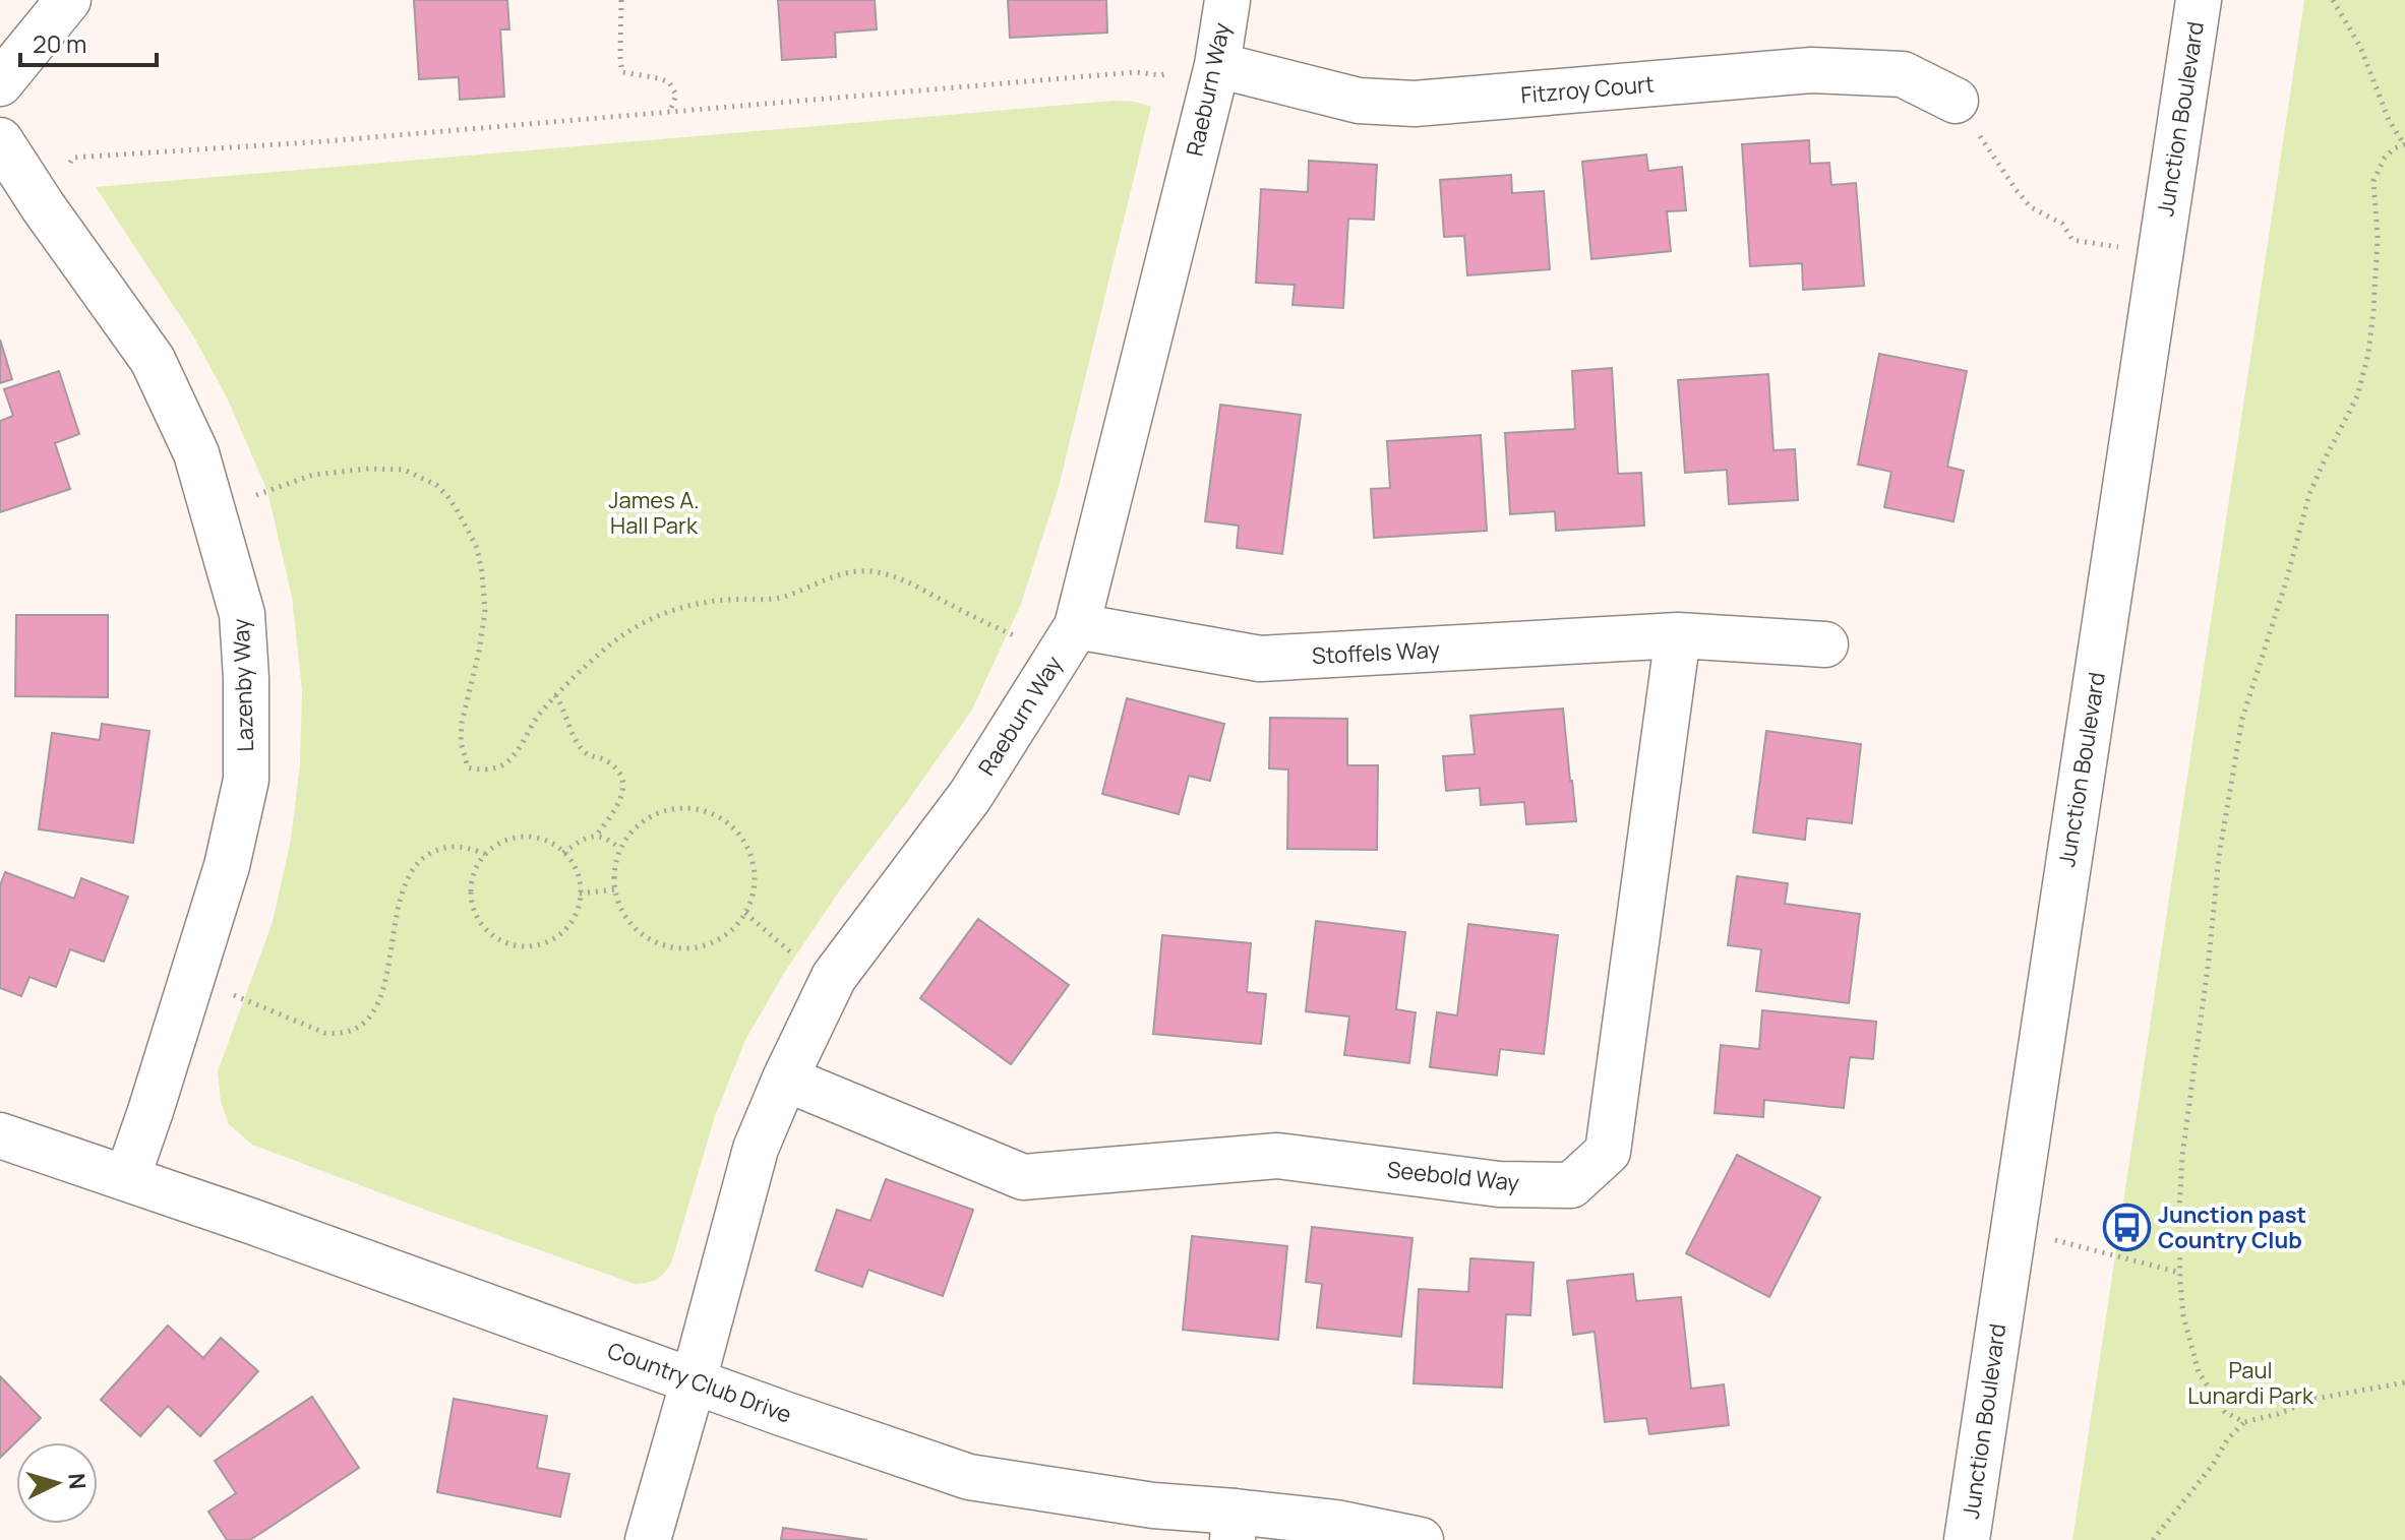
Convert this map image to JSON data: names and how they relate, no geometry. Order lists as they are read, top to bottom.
{
  "streets": {
    "street": [
      "Raeburn Way",
      "Fitzroy Court",
      "Junction Boulevard",
      "Stoffels Way",
      "Lazenby Way",
      "Seebold Way",
      "Country Club Drive"
    ]
  },
  "crossings": [
    ["Raeburn Way", "Fitzroy Court"],
    ["Raeburn Way", "Stoffels Way"],
    ["Raeburn Way", "Seebold Way"],
    ["Raeburn Way", "Country Club Drive"],
    ["Stoffels Way", "Seebold Way"],
    ["Lazenby Way", "Country Club Drive"]
  ],
  "parks": ["James A. Hall Park", "Paul Lunardi Park"],
  "places": {
    "bus stop": ["Junction past Country Club"]
  },
  "scale_bar": "20 m",
  "north": "right"
}
